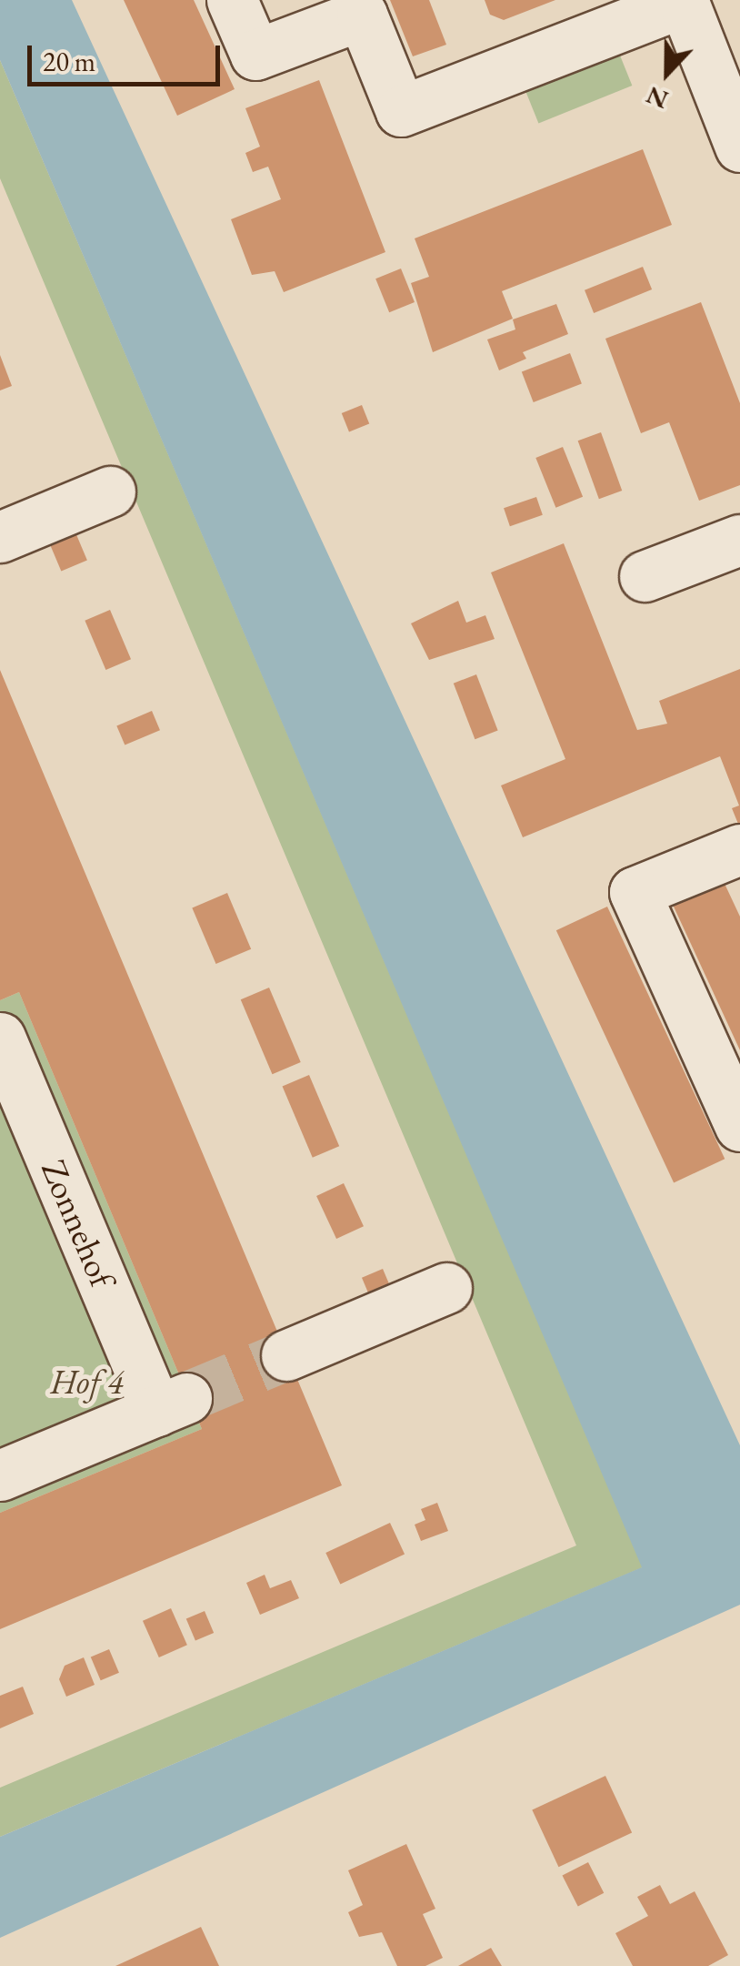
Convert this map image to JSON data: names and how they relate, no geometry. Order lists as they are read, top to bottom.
{
  "streets": {
    "street": ["Zonnehof"]
  },
  "parks": ["Hof 4"],
  "scale_bar": "20 m",
  "north": "bottom"
}
